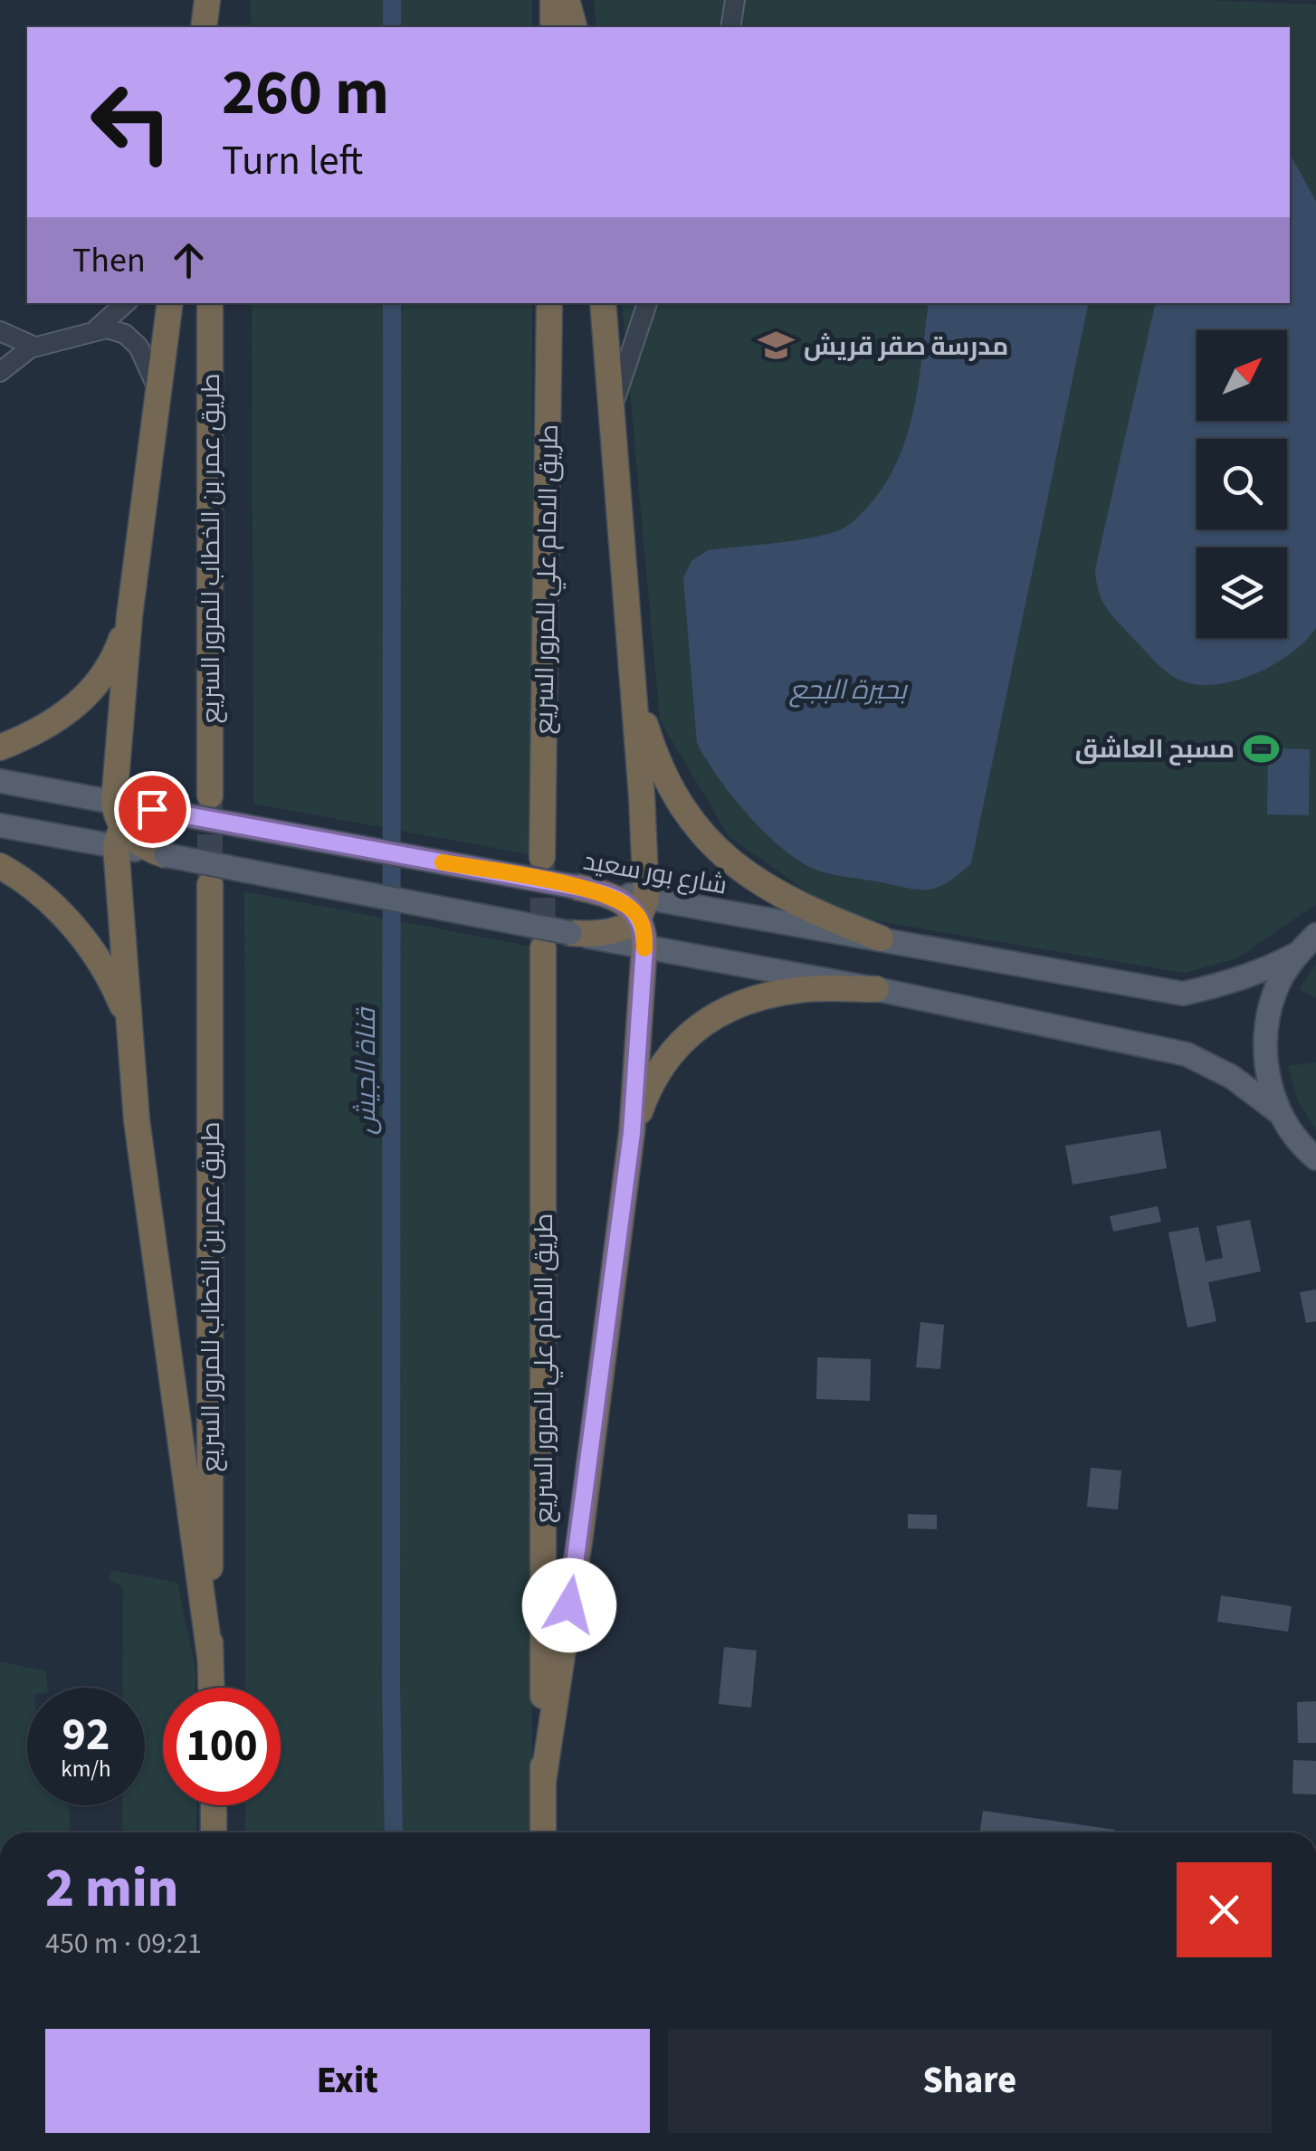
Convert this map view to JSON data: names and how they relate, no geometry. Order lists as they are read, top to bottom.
{
  "streets": {
    "highway": ["طريق عمر بن الخطاب للمرور السريع", "طريق الامام علي للمرور السريع"],
    "main road": ["شارع بور سعيد"]
  },
  "water": ["بحيرة البجع", "قناة الجيش"],
  "places": {
    "school or university": ["مدرسة صقر قريش"],
    "sports": ["مسبح العاشق"]
  },
  "north": "top right",
  "page": {
    "turn": ["260 m", "Turn left"],
    "then": "Then",
    "speed": "92 km/h",
    "limit": "100",
    "heading": ["2 min", "450 m · 09:21"],
    "buttons": ["Exit", "Share"]
  }
}
